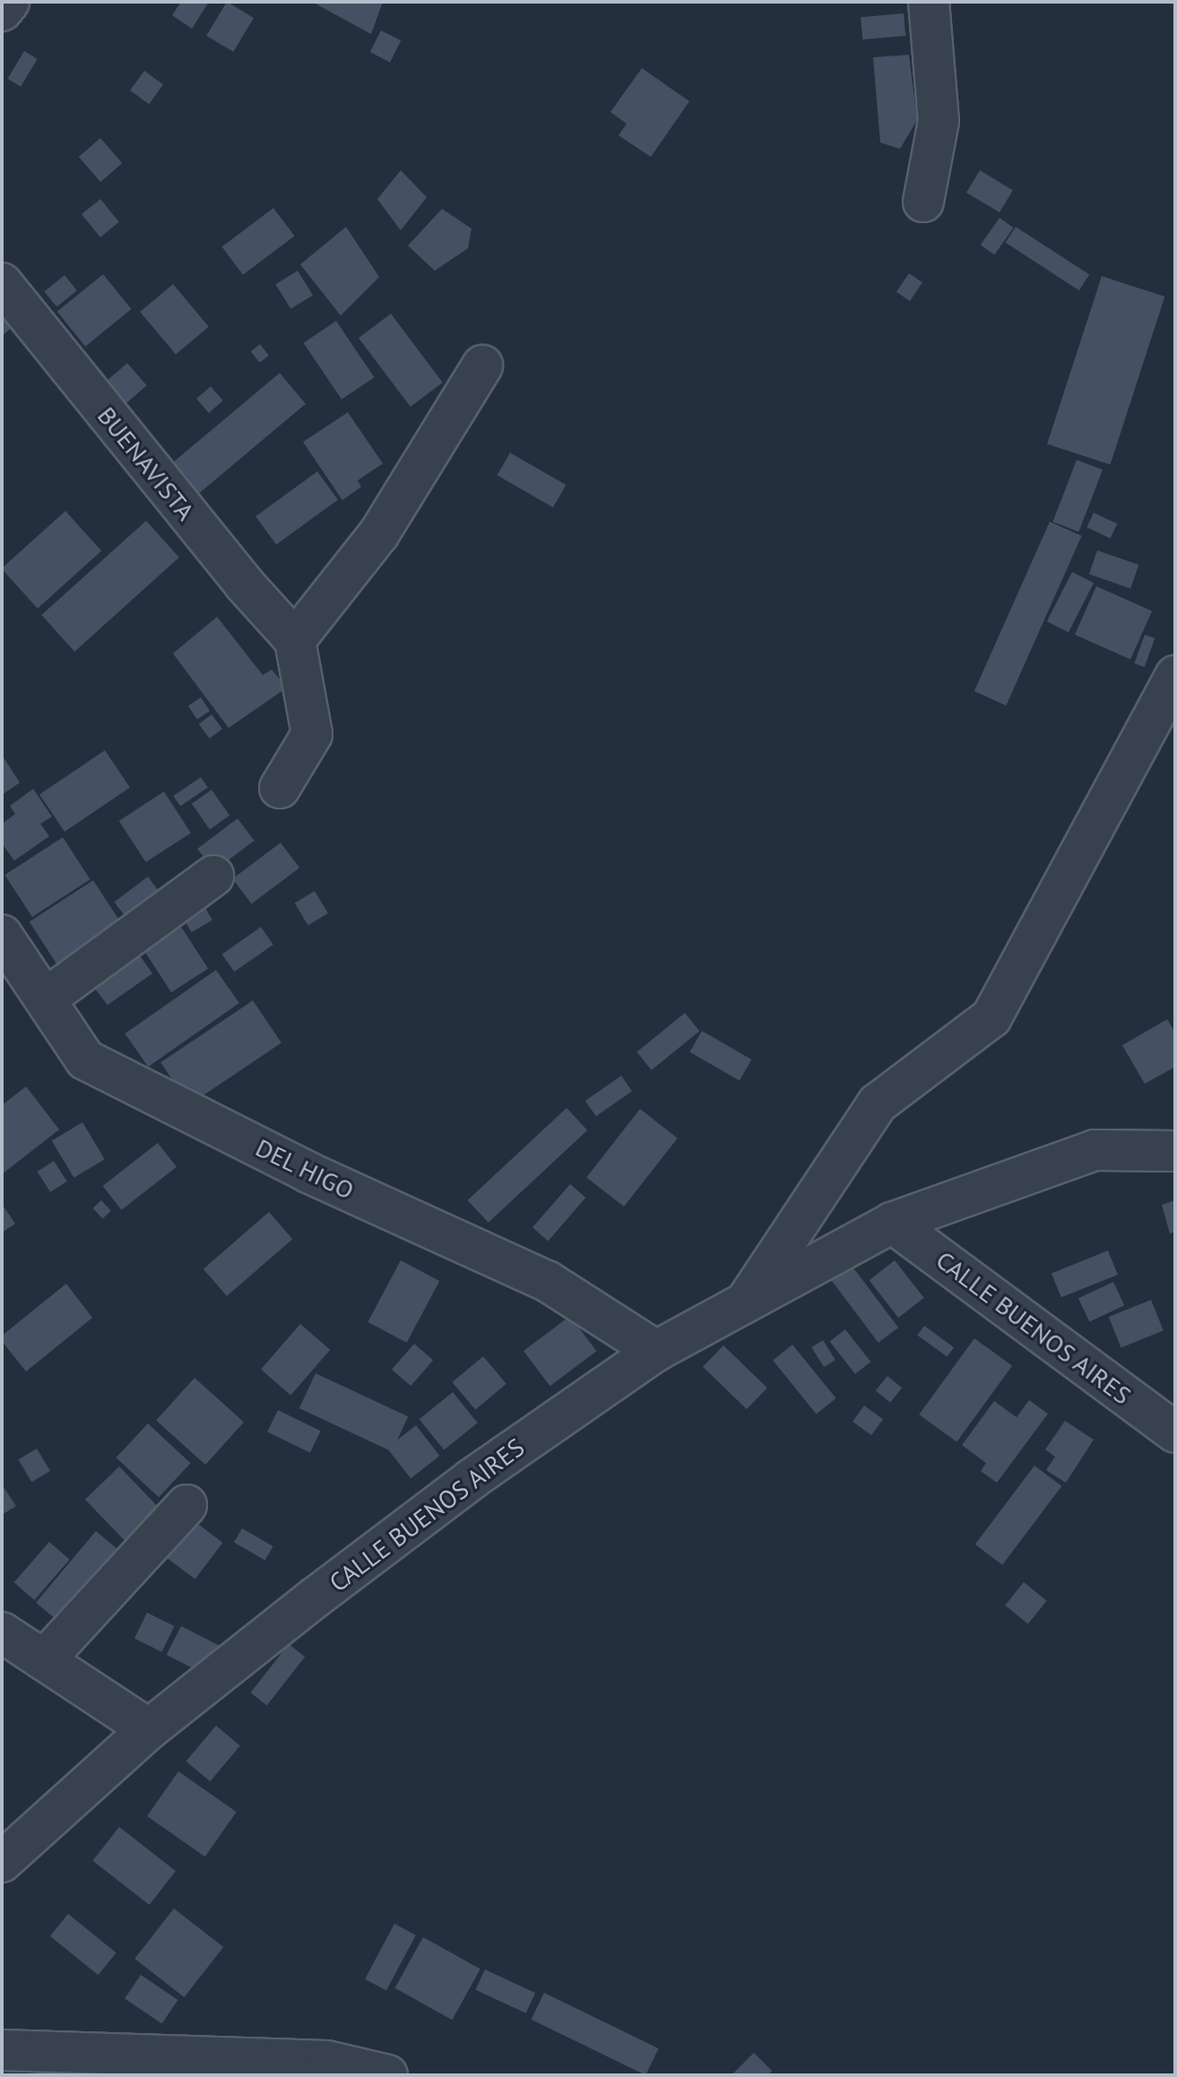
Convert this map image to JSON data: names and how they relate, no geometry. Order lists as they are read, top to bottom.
{
  "streets": {
    "street": ["BUENAVISTA", "DEL HIGO", "CALLE BUENOS AIRES"]
  },
  "crossings": [
    ["DEL HIGO", "CALLE BUENOS AIRES"]
  ]
}
